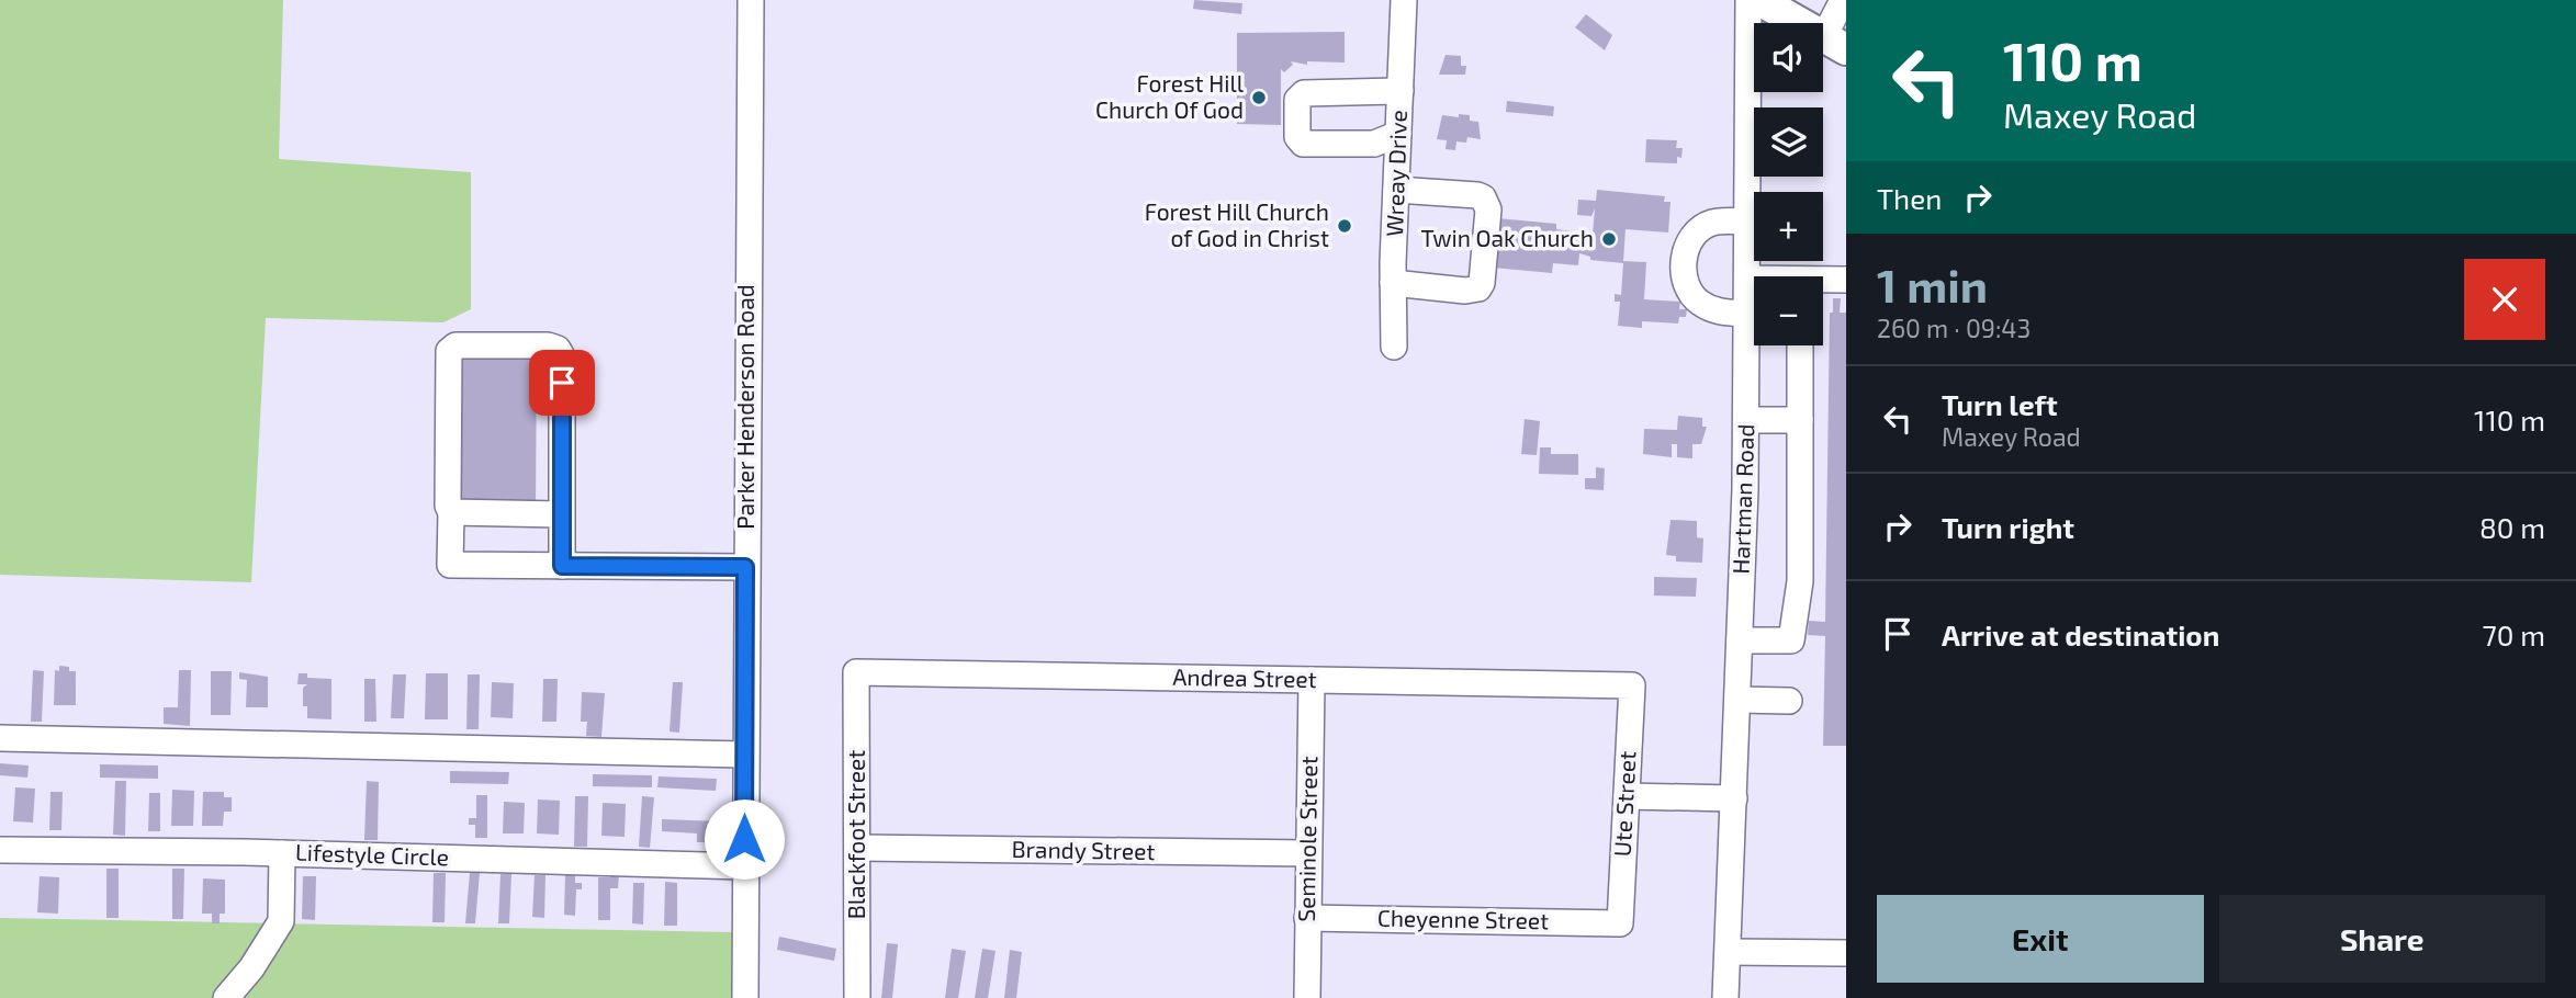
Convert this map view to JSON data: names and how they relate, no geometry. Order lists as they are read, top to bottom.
{
  "streets": {
    "street": [
      "Wreay Drive",
      "Parker Henderson Road",
      "Hartman Road",
      "Andrea Street",
      "Ute Street",
      "Blackfoot Street",
      "Seminole Street",
      "Brandy Street",
      "Lifestyle Circle",
      "Cheyenne Street"
    ]
  },
  "crossings": [
    ["Parker Henderson Road", "Lifestyle Circle"],
    ["Andrea Street", "Ute Street"],
    ["Andrea Street", "Blackfoot Street"],
    ["Andrea Street", "Seminole Street"],
    ["Ute Street", "Cheyenne Street"],
    ["Blackfoot Street", "Brandy Street"],
    ["Seminole Street", "Brandy Street"],
    ["Seminole Street", "Cheyenne Street"]
  ],
  "places": ["Forest Hill Church Of God", "Forest Hill Church of God in Christ", "Twin Oak Church"],
  "page": {
    "turn": ["110 m", "Maxey Road"],
    "map_buttons": ["+", "−"],
    "then": "Then",
    "heading": ["1 min", "260 m · 09:43"],
    "list": [
      {
        "name": "Turn left",
        "note": "Maxey Road",
        "value": "110 m"
      },
      {
        "name": "Turn right",
        "value": "80 m"
      },
      {
        "name": "Arrive at destination",
        "value": "70 m"
      }
    ],
    "buttons": ["Exit", "Share"]
  }
}
